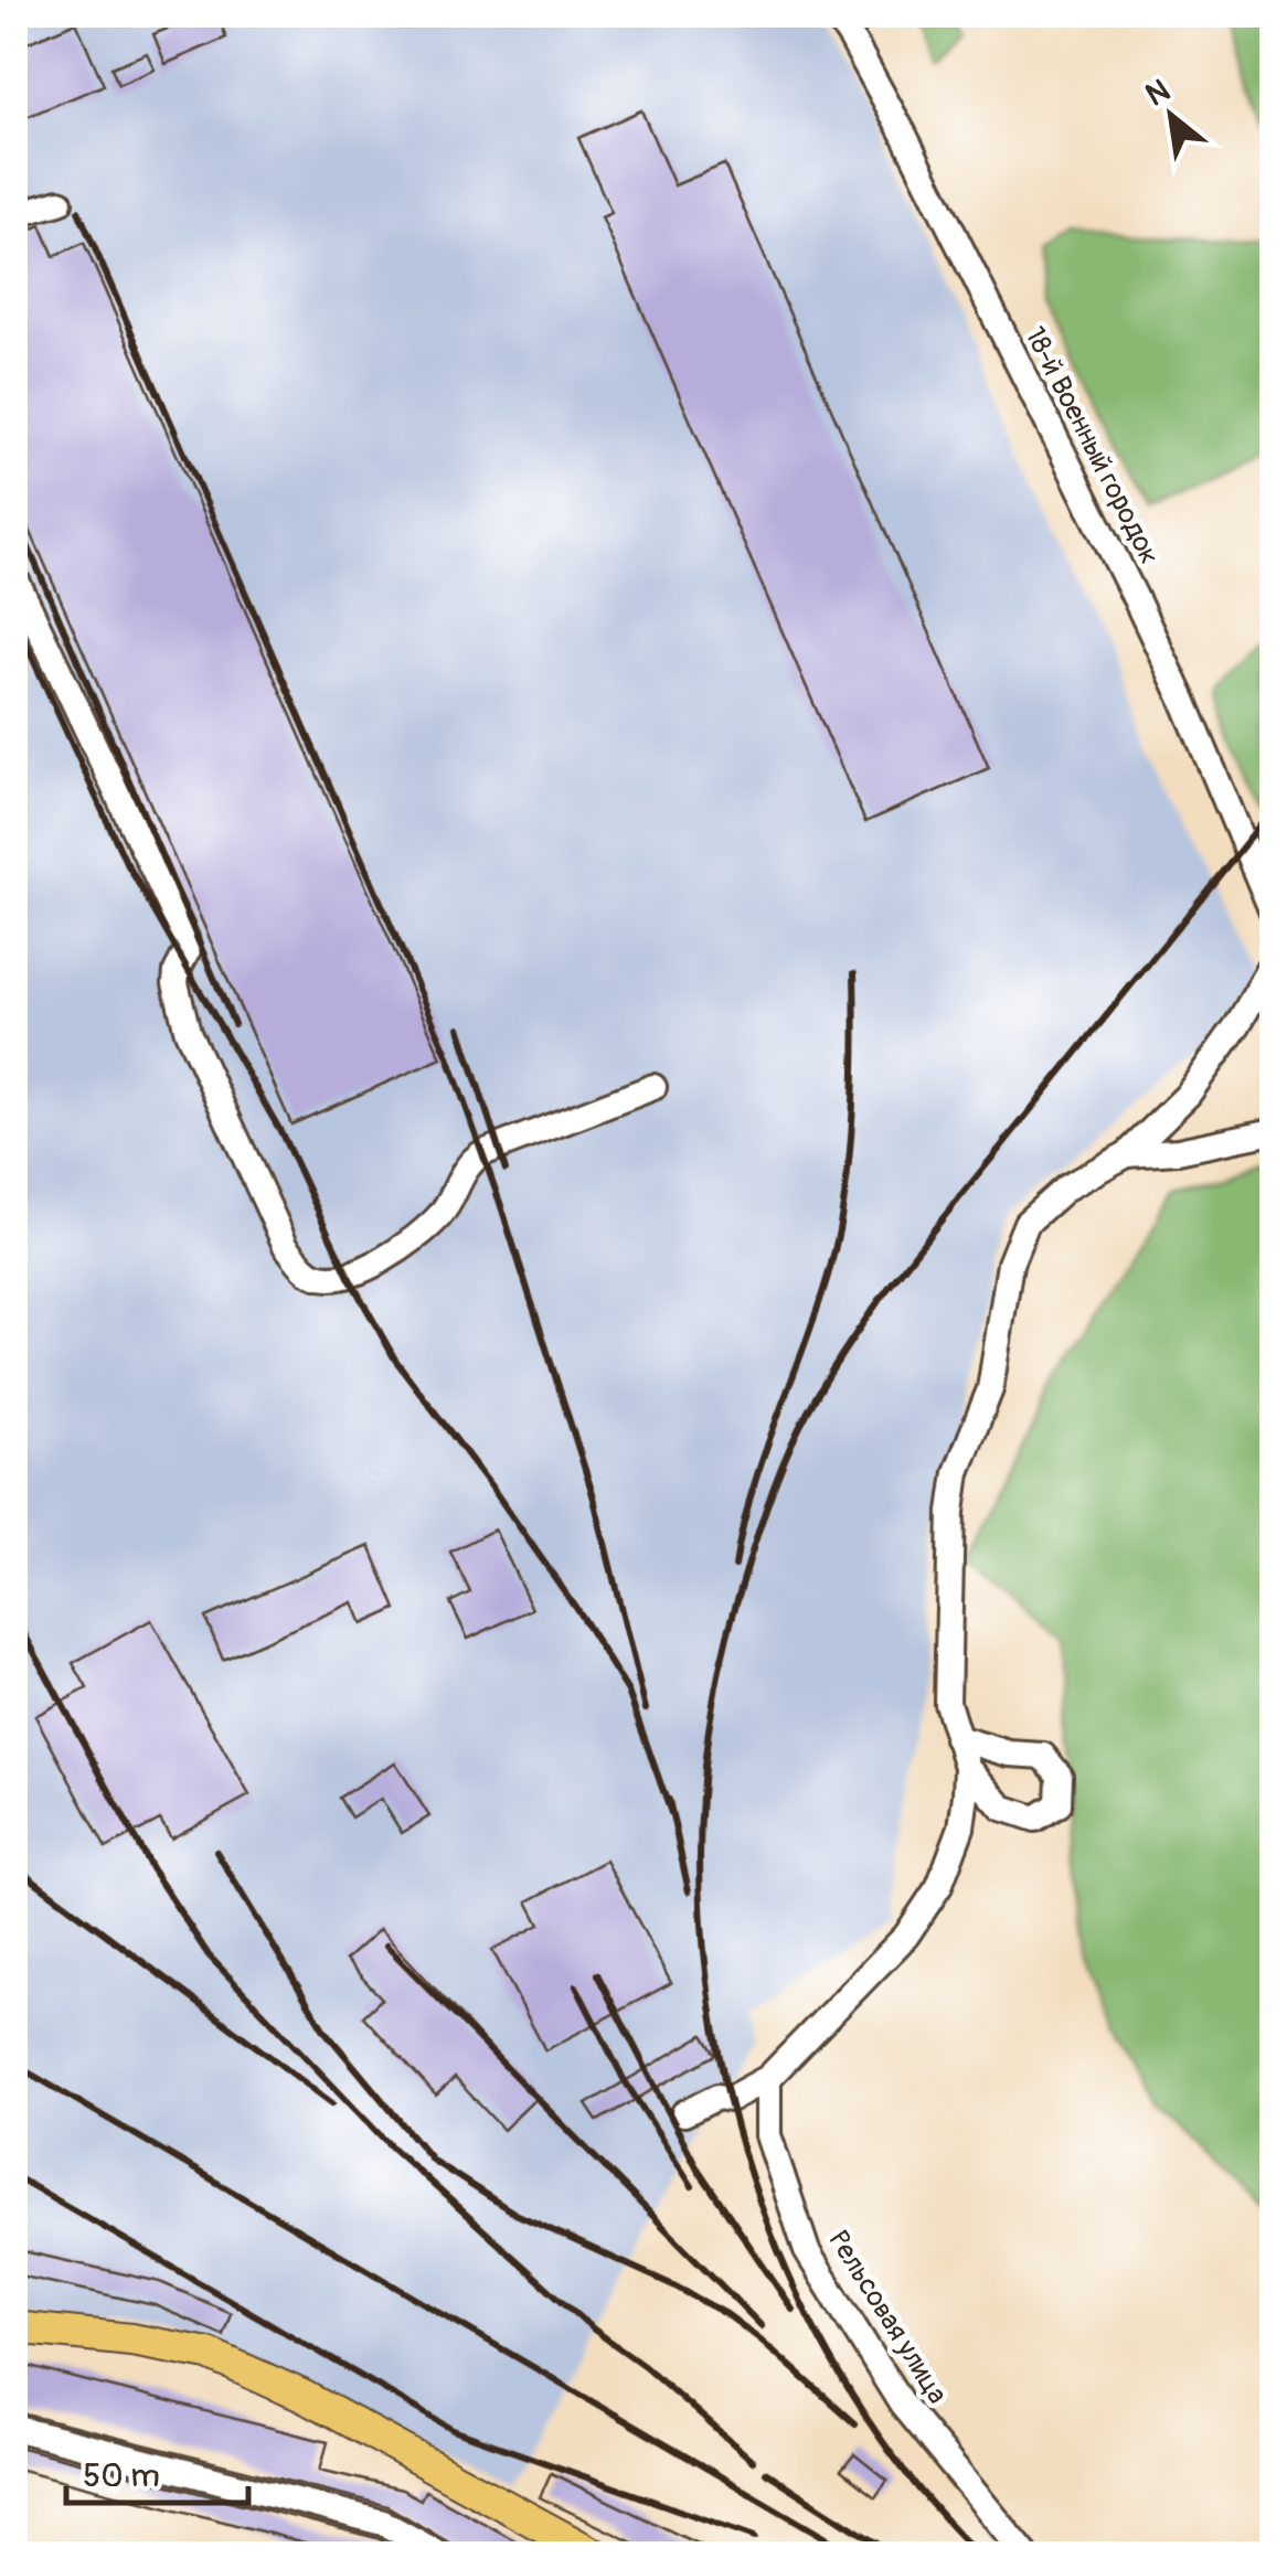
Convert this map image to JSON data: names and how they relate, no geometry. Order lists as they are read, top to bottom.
{
  "streets": {
    "street": ["18-й Военный городок", "Рельсовая улица"]
  },
  "scale_bar": "50 m",
  "north": "top left"
}
